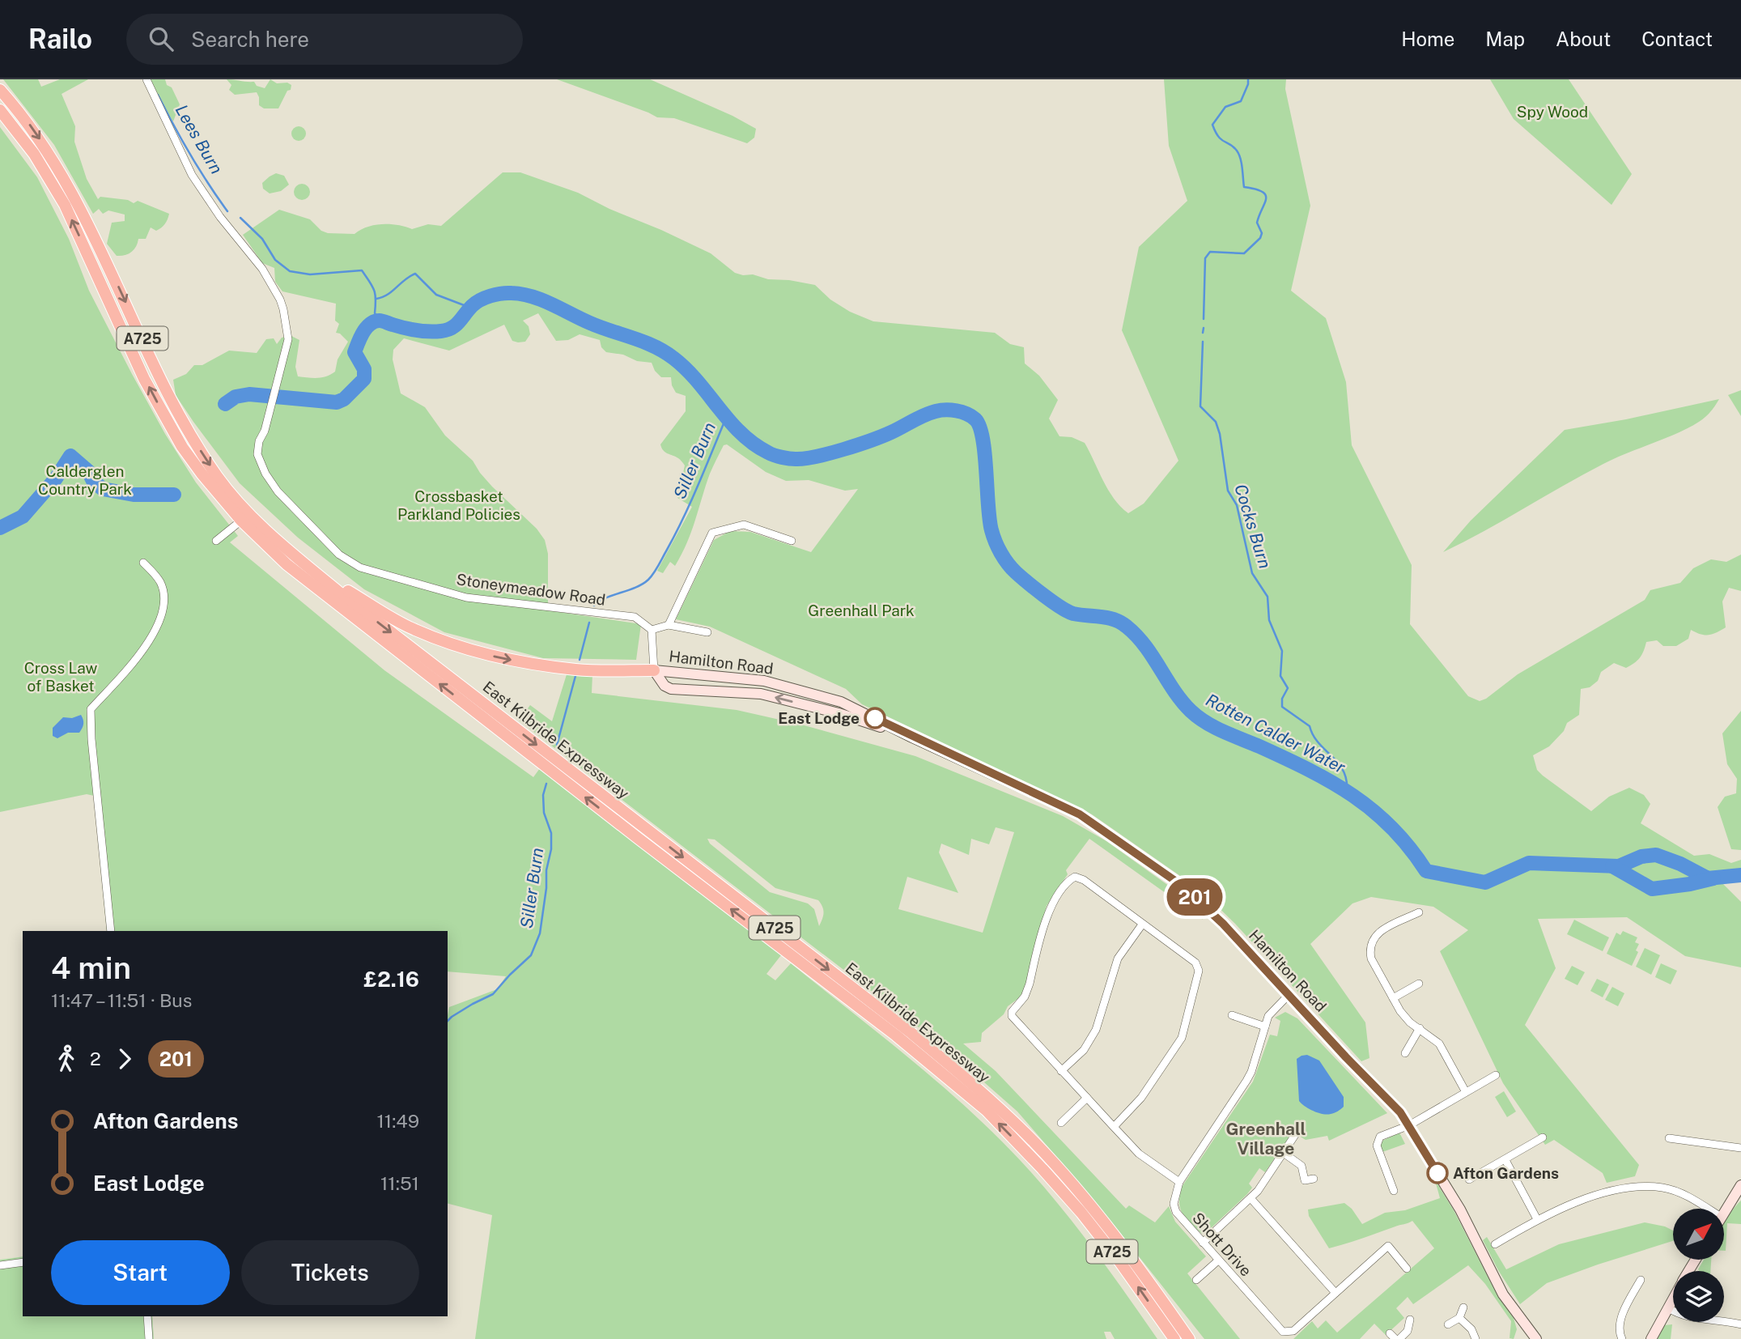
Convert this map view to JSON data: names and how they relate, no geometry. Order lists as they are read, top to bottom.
{
  "streets": {
    "highway": ["A725", "East Kilbride Expressway"],
    "main road": ["Hamilton Road"],
    "street": ["Stoneymeadow Road", "Shott Drive"]
  },
  "crossings": [
    ["A725", "East Kilbride Expressway"],
    ["Hamilton Road", "Shott Drive"]
  ],
  "districts": ["Greenhall Village"],
  "water": [
    "Lees Burn",
    "Siller Burn",
    "Cocks Burn",
    "Rotten Calder Water"
  ],
  "parks": [
    "Spy Wood",
    "Calderglen Country Park",
    "Crossbasket Parkland Policies",
    "Greenhall Park",
    "Cross Law of Basket"
  ],
  "places": ["East Lodge", "Afton Gardens"],
  "lines": ["bus line 201"],
  "north": "top right",
  "page": {
    "header": "Railo",
    "search": "Search here",
    "nav": [
      "Home",
      "Map",
      "About",
      "Contact"
    ],
    "on_map": "201",
    "heading": ["4 min", "11:47 – 11:51 · Bus", "£2.16"],
    "legs": ["2", "201"],
    "list": [
      {
        "name": "Afton Gardens",
        "value": "11:49"
      },
      {
        "name": "East Lodge",
        "value": "11:51"
      }
    ],
    "buttons": ["Start", "Tickets"]
  }
}
